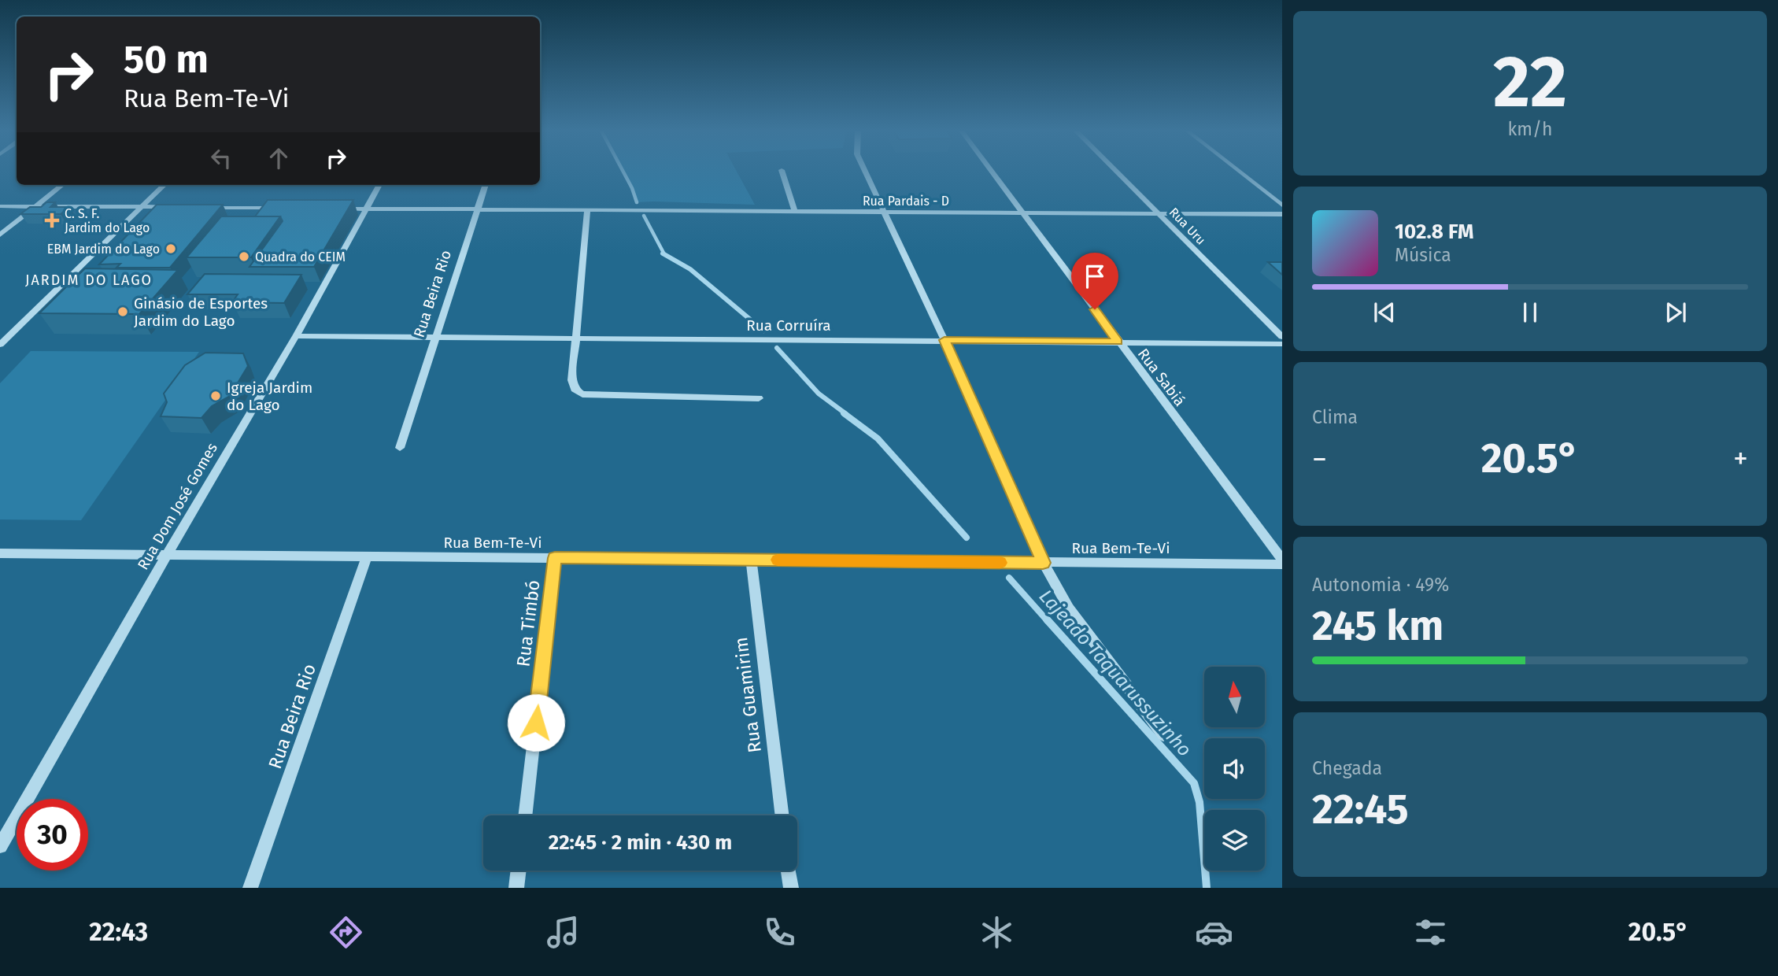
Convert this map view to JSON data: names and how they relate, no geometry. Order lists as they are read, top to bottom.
{
  "streets": {
    "street": [
      "Rua Pardais - D",
      "Rua Uru",
      "Rua Beira Rio",
      "Rua Corruíra",
      "Rua Sabiá",
      "Rua Dom José Gomes",
      "Rua Bem-Te-Vi",
      "Rua Timbó",
      "Rua Guamirim"
    ]
  },
  "crossings": [
    ["Rua Pardais - D", "Rua Uru"],
    ["Rua Pardais - D", "Rua Beira Rio"],
    ["Rua Pardais - D", "Rua Sabiá"],
    ["Rua Pardais - D", "Rua Dom José Gomes"],
    ["Rua Beira Rio", "Rua Corruíra"],
    ["Rua Beira Rio", "Rua Bem-Te-Vi"],
    ["Rua Corruíra", "Rua Sabiá"],
    ["Rua Corruíra", "Rua Dom José Gomes"],
    ["Rua Dom José Gomes", "Rua Bem-Te-Vi"],
    ["Rua Bem-Te-Vi", "Rua Timbó"],
    ["Rua Bem-Te-Vi", "Rua Guamirim"]
  ],
  "districts": ["JARDIM DO LAGO"],
  "water": ["Lajeado Taquarussuzinho"],
  "places": {
    "health": ["C. S. F. Jardim do Lago"],
    "other": [
      "EBM Jardim do Lago",
      "Quadra do CEIM",
      "Ginásio de Esportes Jardim do Lago",
      "Igreja Jardim do Lago"
    ]
  },
  "north": "top",
  "page": {
    "tile": [
      ["22", "km/h"],
      "Clima",
      ["Autonomia · 49%", "245 km"],
      ["Chegada", "22:45"]
    ],
    "turn": ["50 m", "Rua Bem-Te-Vi"],
    "song": ["102.8 FM", "Música"],
    "heat": ["−", "20.5°", "+"],
    "limit": "30",
    "trip": "22:45 · 2 min · 430 m",
    "tabs": ["22:43", "20.5°"]
  }
}
